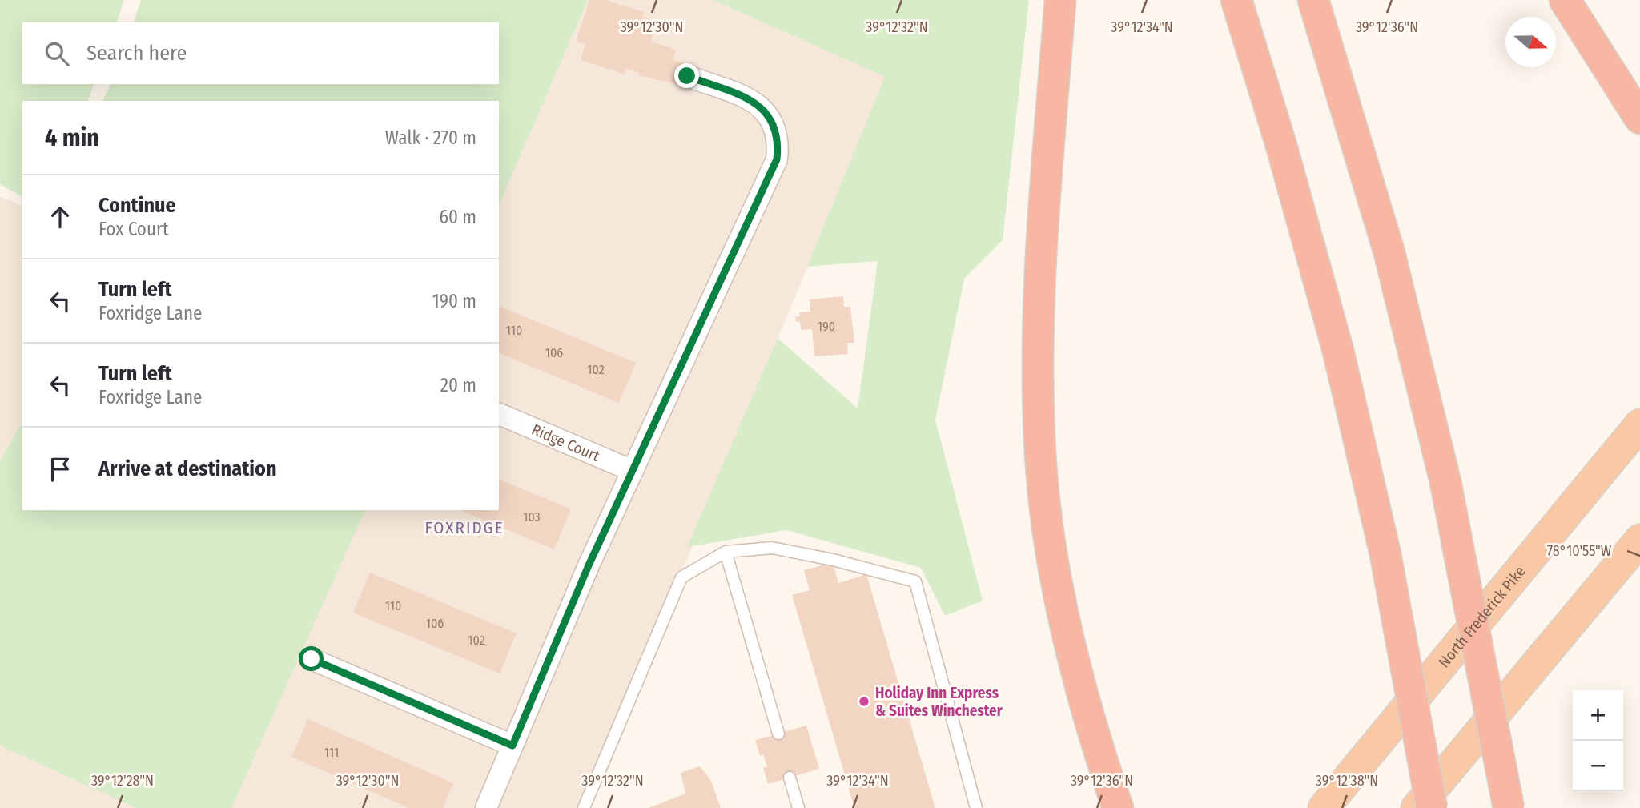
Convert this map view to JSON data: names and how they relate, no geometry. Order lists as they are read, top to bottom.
{
  "streets": {
    "highway": ["North Frederick Pike"],
    "street": ["Ridge Court"]
  },
  "districts": ["FOXRIDGE"],
  "places": ["Holiday Inn Express & Suites Winchester"],
  "house_numbers": [
    "190",
    "110",
    "106",
    "102",
    "103",
    "110",
    "106",
    "102",
    "111"
  ],
  "north": "right",
  "page": {
    "search": "Search here",
    "heading": ["4 min", "Walk · 270 m"],
    "list": [
      ["Continue", "Fox Court", "60 m"],
      ["Turn left", "Foxridge Lane", "190 m"],
      ["Turn left", "Foxridge Lane", "20 m"],
      "Arrive at destination"
    ],
    "map_buttons": ["+", "−"]
  },
  "coordinates": [
    "39°12'30\"N",
    "39°12'32\"N",
    "39°12'34\"N",
    "39°12'36\"N",
    "78°10'55\"W",
    "39°12'28\"N",
    "39°12'38\"N"
  ]
}
